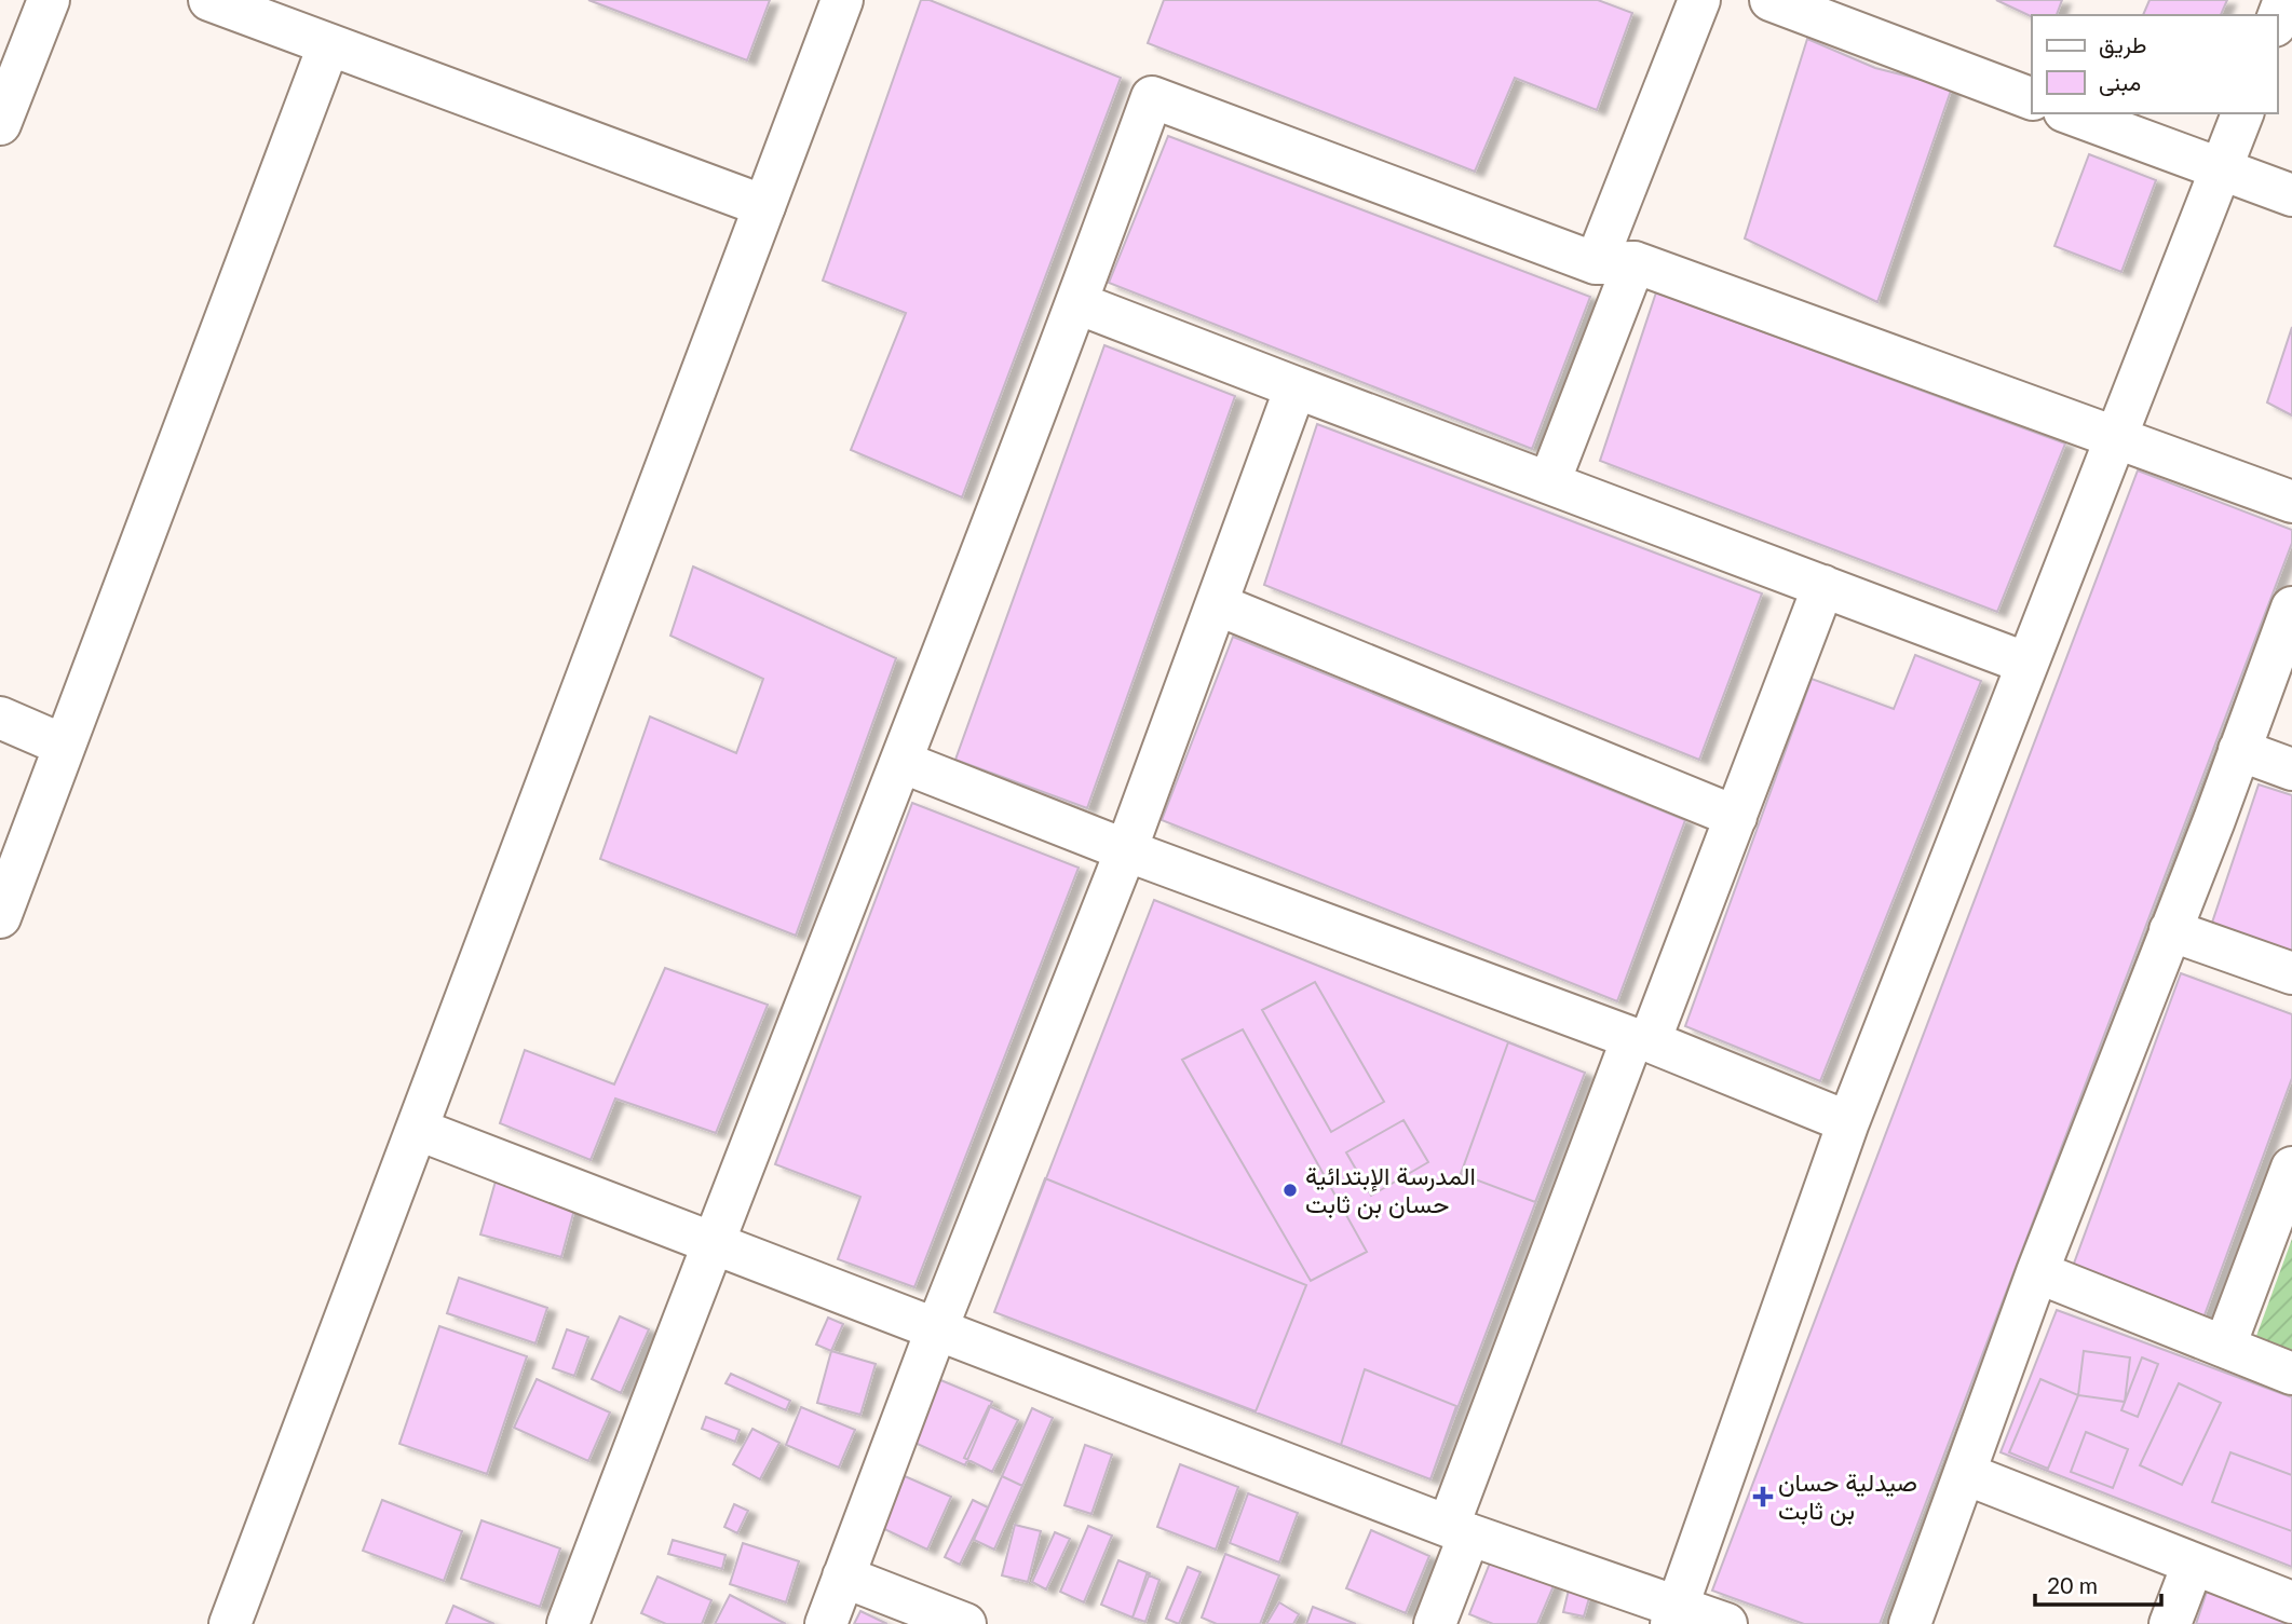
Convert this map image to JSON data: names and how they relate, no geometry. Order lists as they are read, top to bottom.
{
  "places": {
    "other": ["المدرسة الإبتدائية حسان بن ثابت"],
    "health": ["صيدلية حسان بن ثابت"]
  },
  "legend": ["طريق", "مبنى"],
  "scale_bar": "20 m"
}
